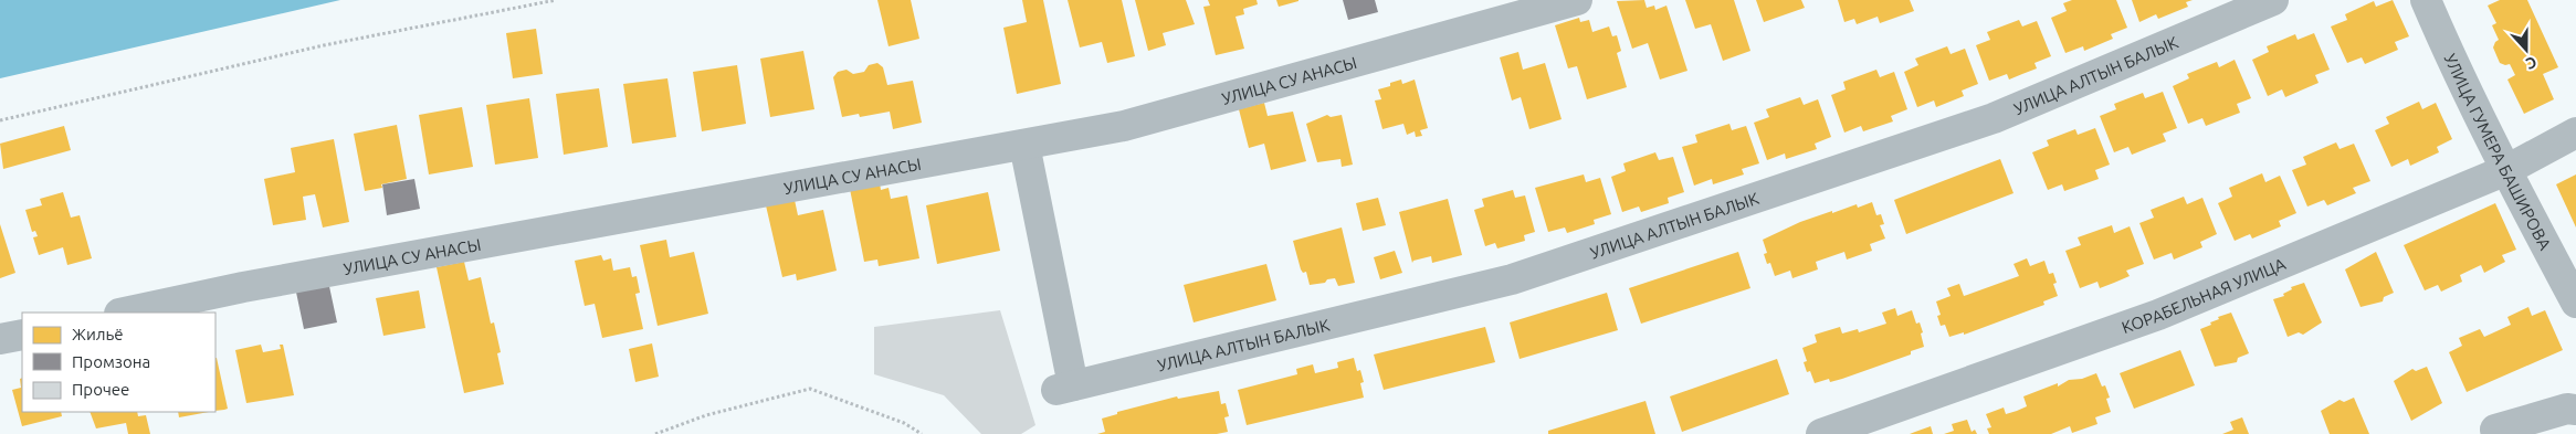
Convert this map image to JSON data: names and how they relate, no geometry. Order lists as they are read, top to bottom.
{
  "streets": {
    "street": [
      "УЛИЦА АЛТЫН БАЛЫК",
      "УЛИЦА СУ АНАСЫ",
      "УЛИЦА ГУМЕРА БАШИРОВА",
      "КОРАБЕЛЬНАЯ УЛИЦА"
    ]
  },
  "crossings": [
    ["УЛИЦА АЛТЫН БАЛЫК", "УЛИЦА СУ АНАСЫ"],
    ["УЛИЦА ГУМЕРА БАШИРОВА", "КОРАБЕЛЬНАЯ УЛИЦА"]
  ],
  "legend": ["Жильё", "Промзона", "Прочее"],
  "north": "bottom"
}
